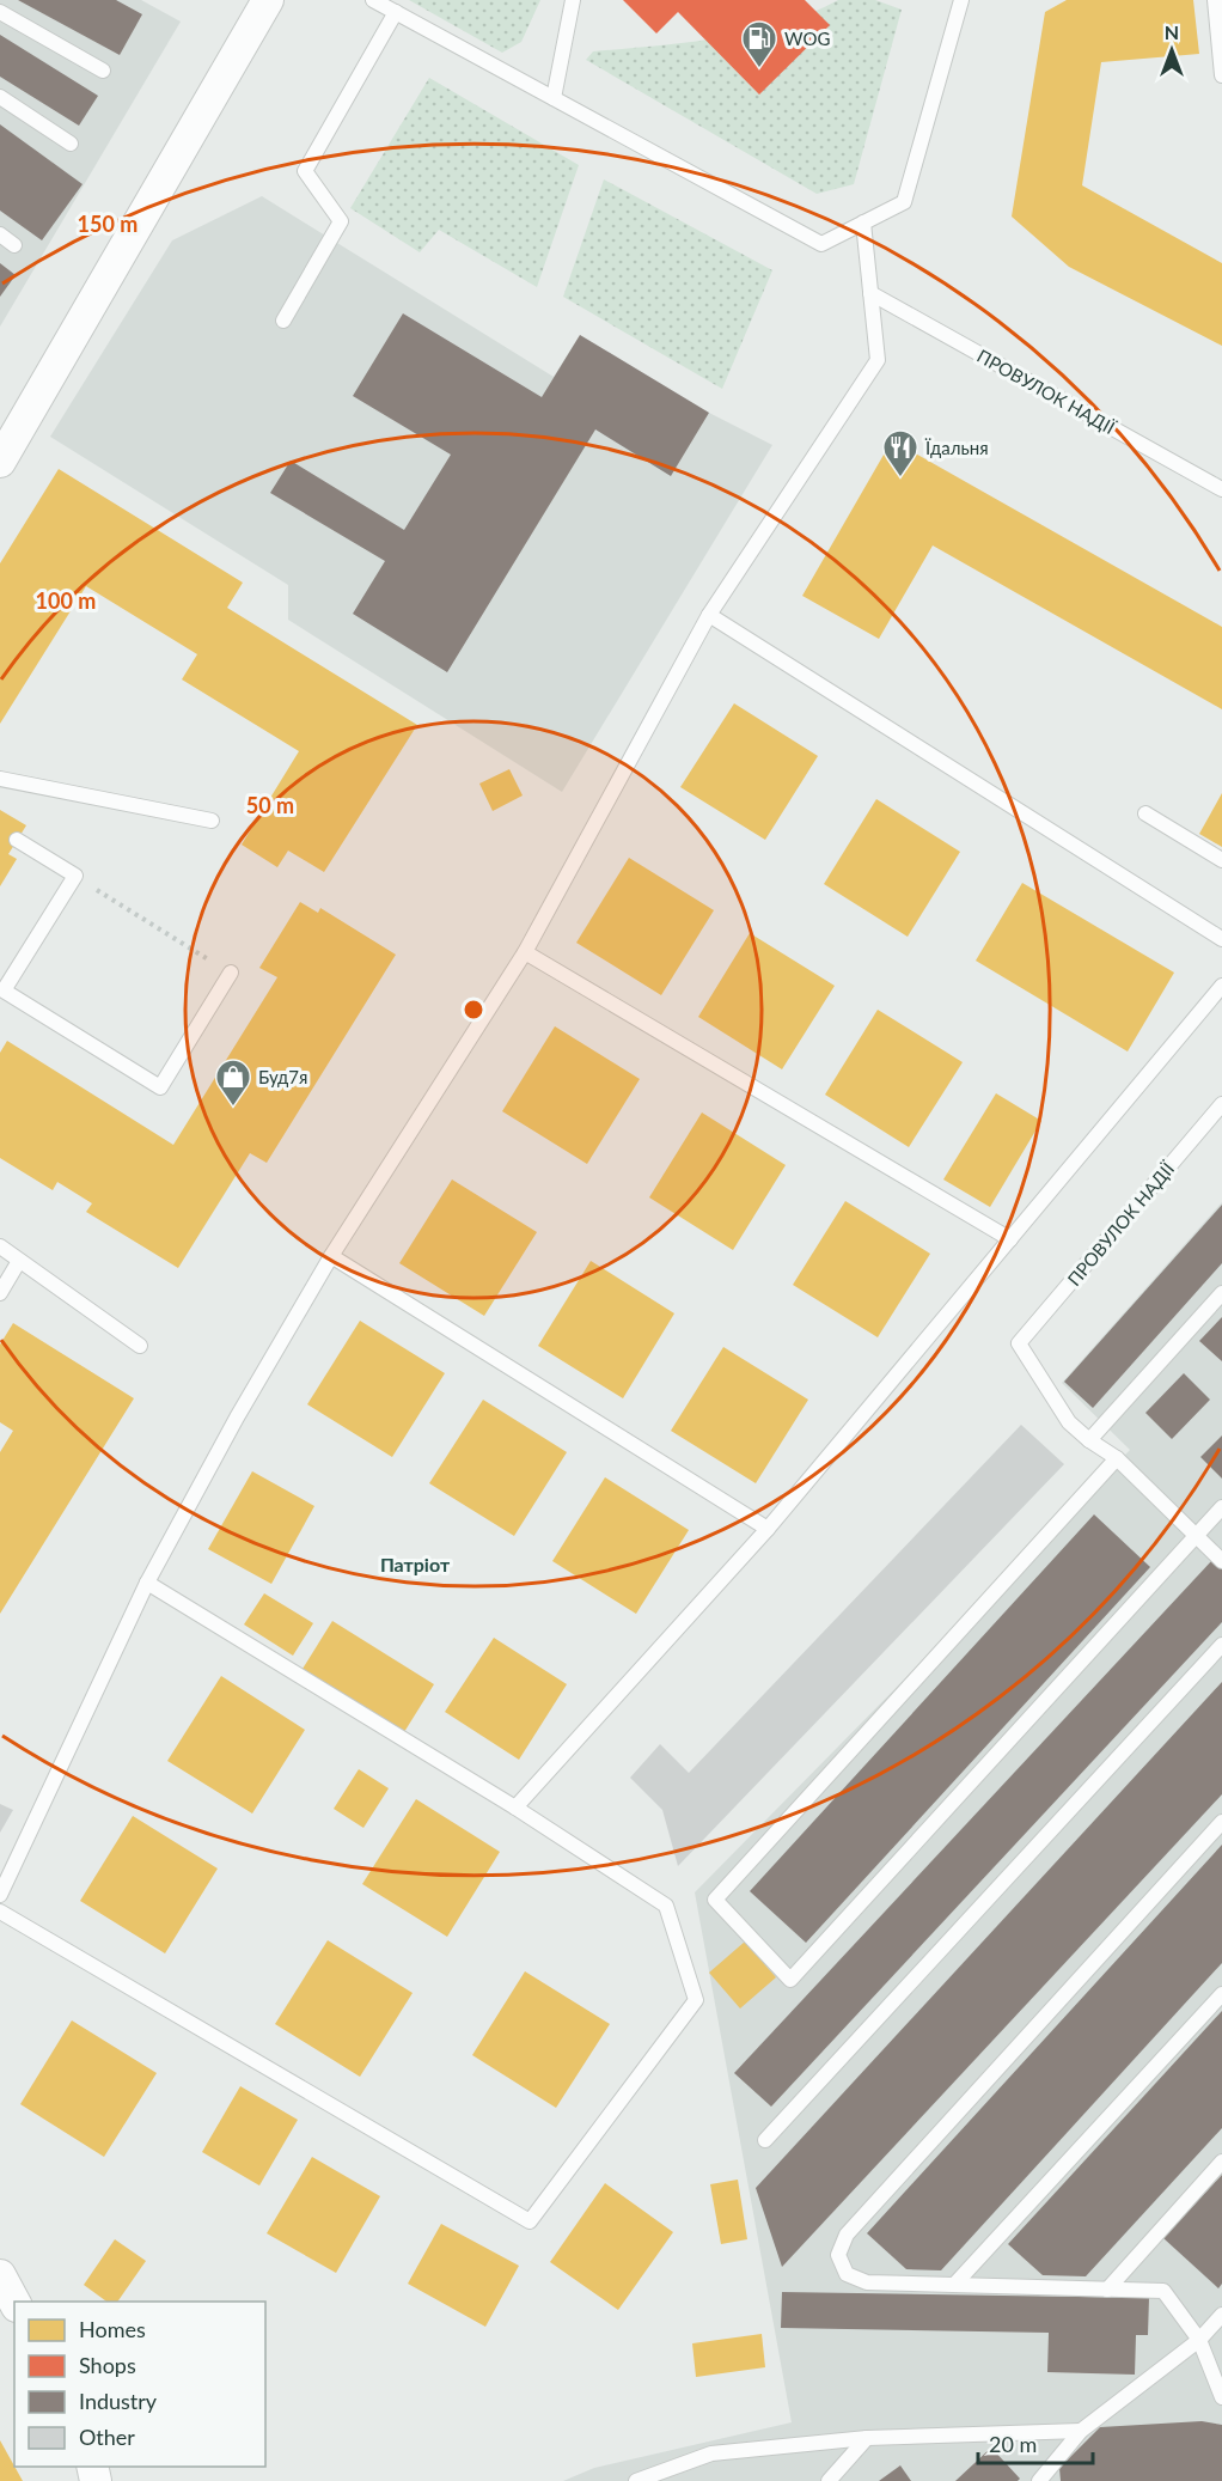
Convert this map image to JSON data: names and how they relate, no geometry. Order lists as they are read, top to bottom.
{
  "streets": {
    "lane": ["ПРОВУЛОК НАДІЇ"]
  },
  "districts": ["Патріот"],
  "places": {
    "fuel station": ["WOG"],
    "restaurant": ["Їдальня"],
    "shop": ["Буд7я"]
  },
  "legend": [
    "Homes",
    "Shops",
    "Industry",
    "Other"
  ],
  "scale_bar": "20 m",
  "north": "top",
  "rings": ["150 m", "100 m", "50 m"]
}
